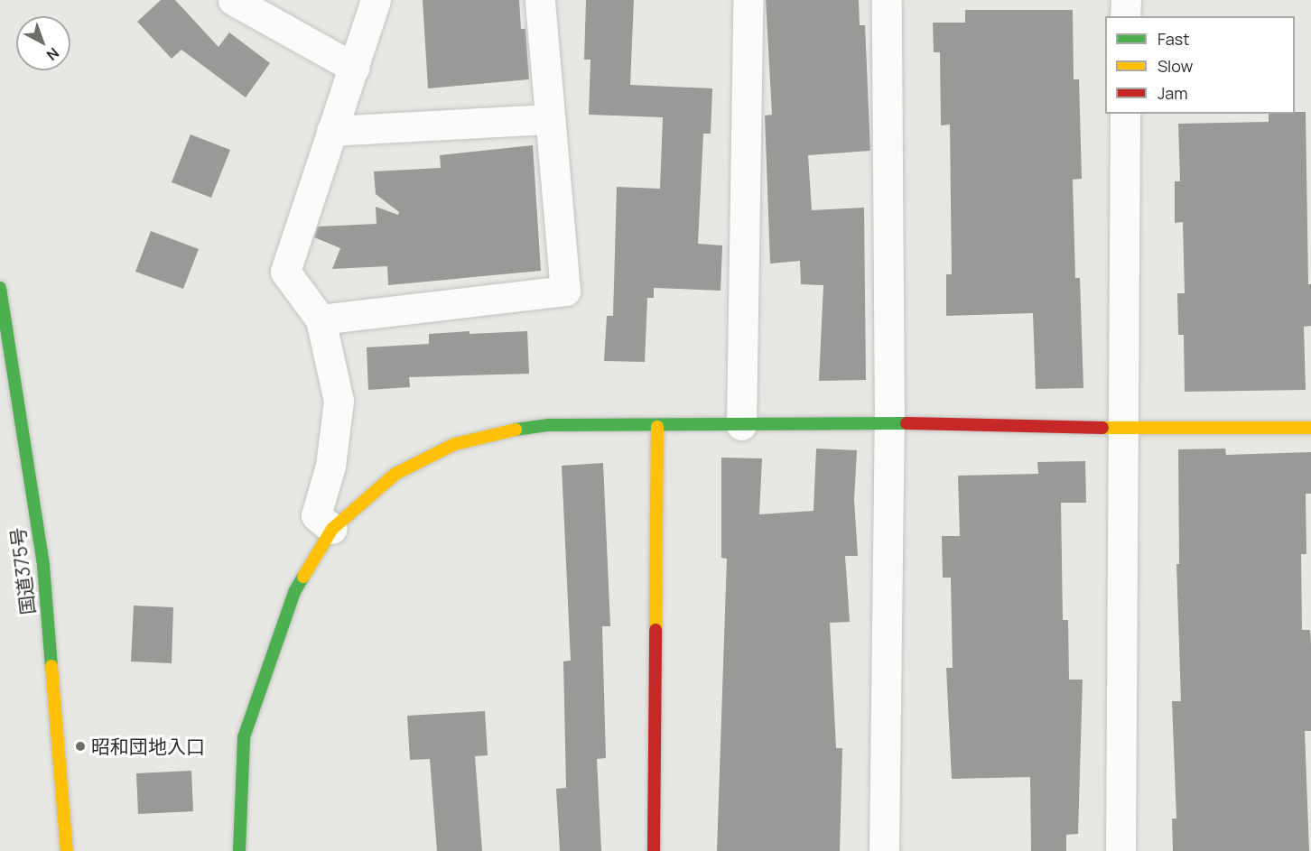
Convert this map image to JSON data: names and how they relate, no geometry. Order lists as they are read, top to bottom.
{
  "streets": {
    "main road": ["国道375号"]
  },
  "places": ["昭和団地入口"],
  "legend": ["Fast", "Slow", "Jam"],
  "north": "bottom right"
}
